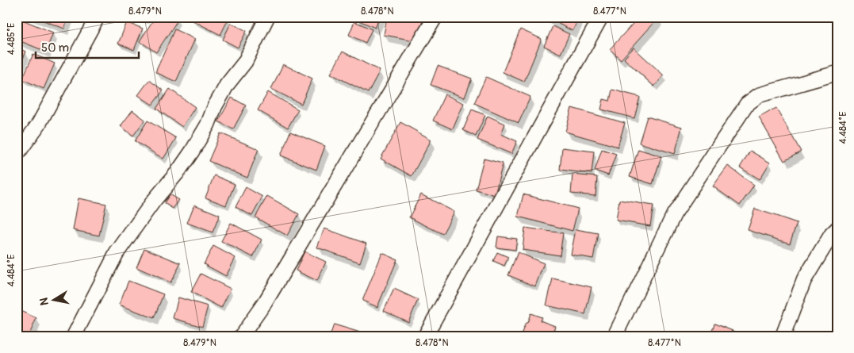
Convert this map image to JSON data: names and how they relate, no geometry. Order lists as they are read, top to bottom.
{
  "scale_bar": "50 m",
  "north": "left",
  "coordinates": [
    "8.479°N",
    "8.478°N",
    "8.477°N",
    "4.485°E",
    "4.484°E"
  ]
}
